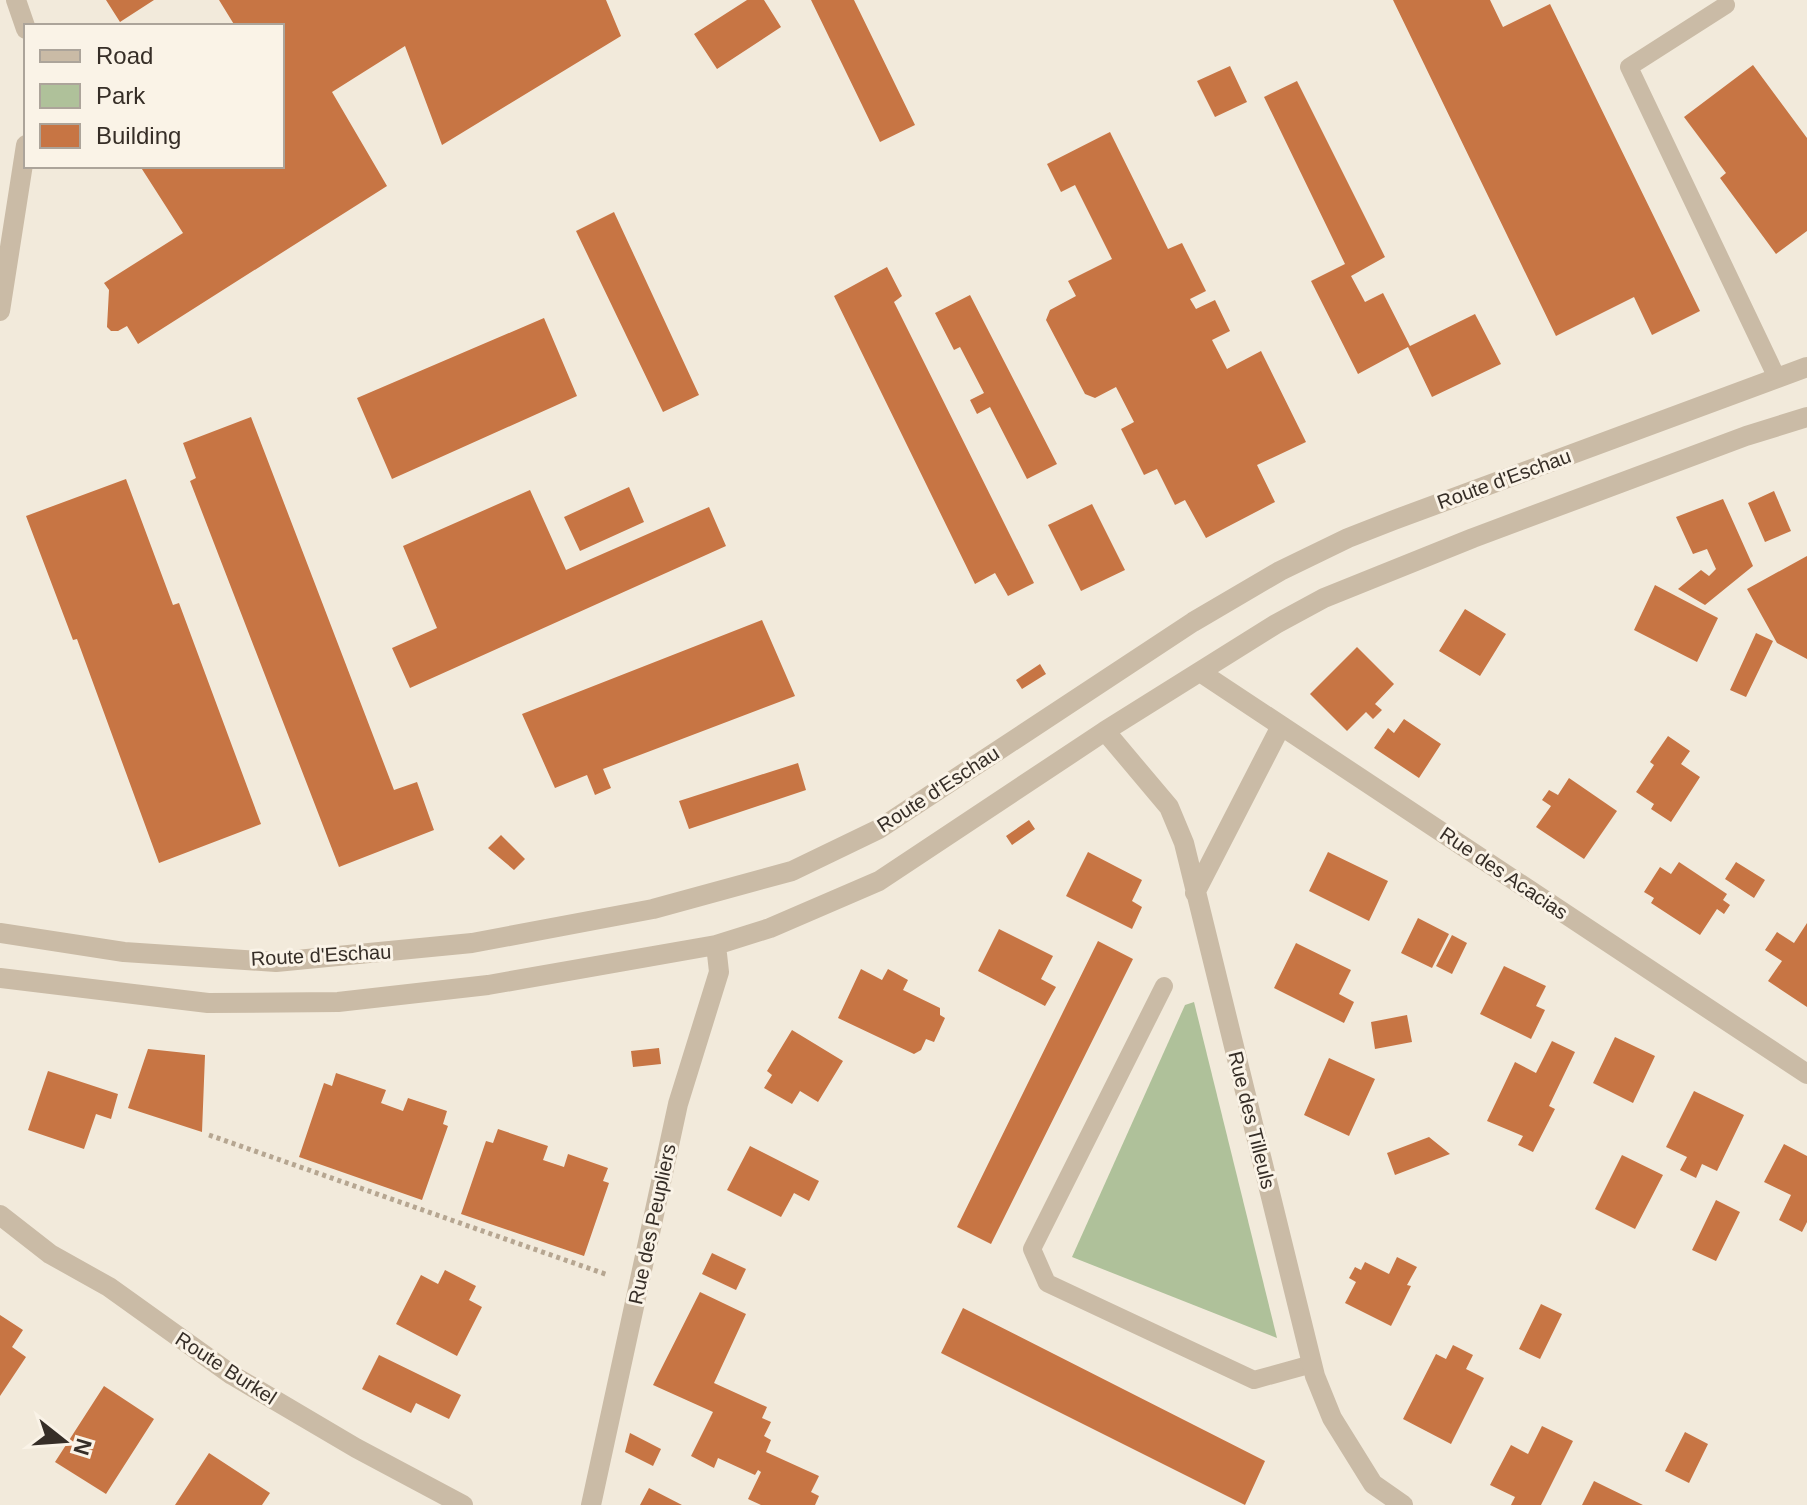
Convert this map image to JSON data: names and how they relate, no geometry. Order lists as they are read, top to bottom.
{
  "streets": {
    "street": [
      "Route d'Eschau",
      "Rue des Acacias",
      "Rue des Tilleuls",
      "Rue des Peupliers",
      "Route Burkel"
    ]
  },
  "legend": ["Road", "Park", "Building"],
  "north": "right"
}
